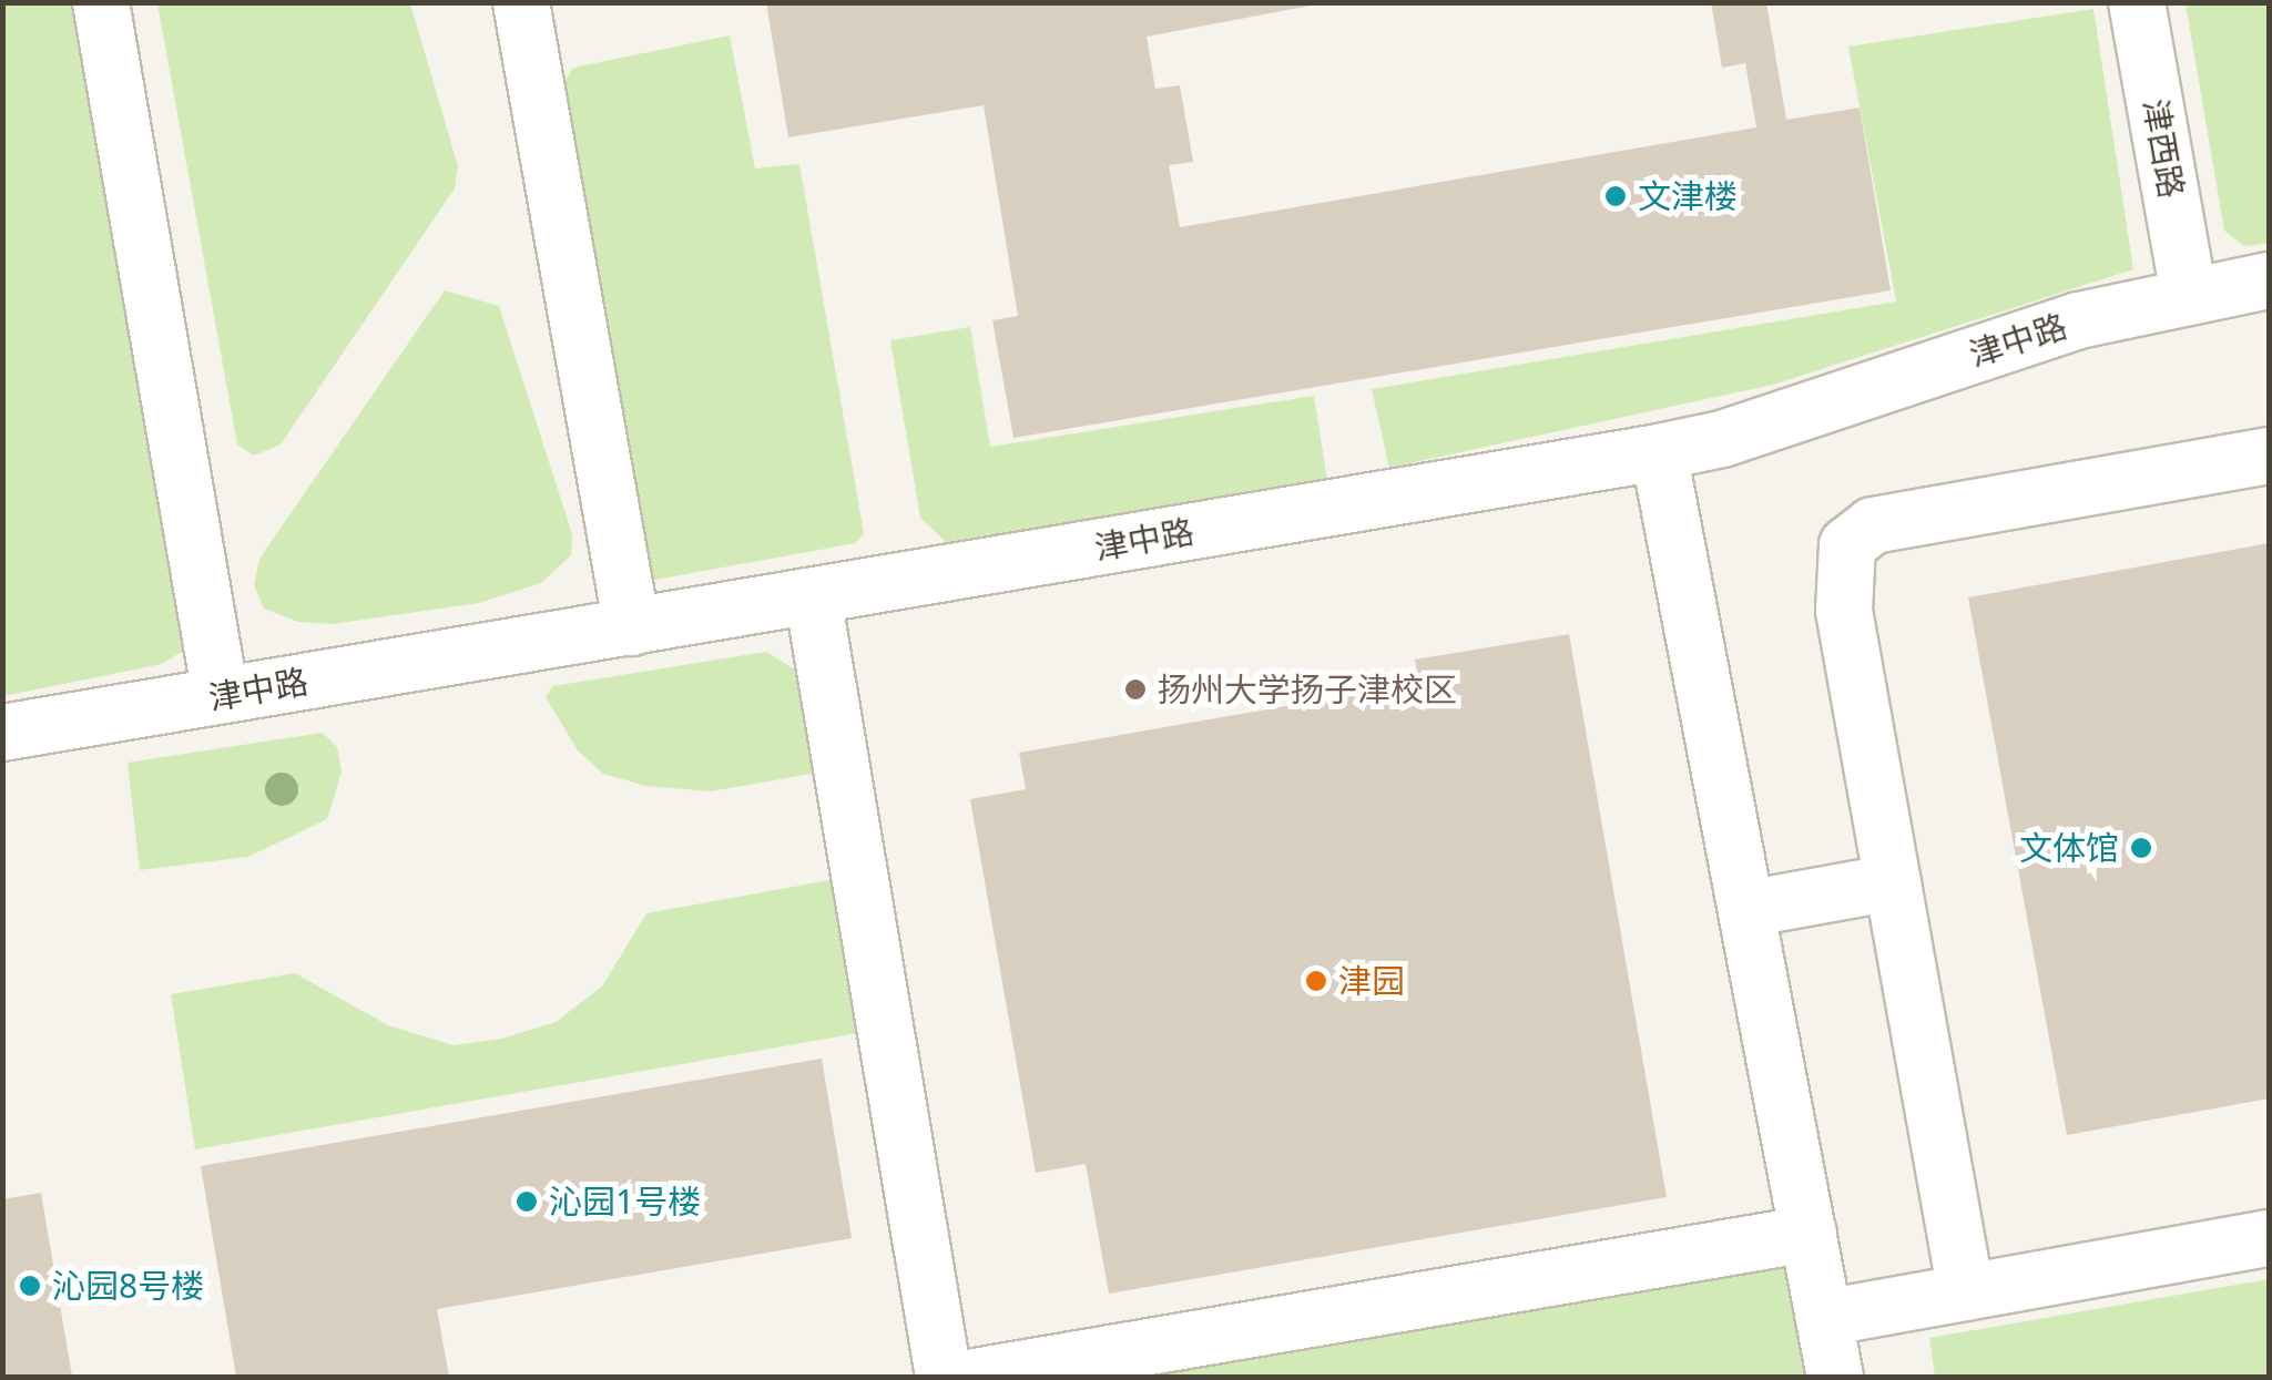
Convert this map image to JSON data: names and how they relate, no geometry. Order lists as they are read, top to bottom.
{
  "streets": {
    "lane": ["津西路", "津中路"]
  },
  "crossings": [
    ["津西路", "津中路"]
  ],
  "places": [
    "文津楼",
    "扬州大学扬子津校区",
    "文体馆",
    "津园",
    "沁园1号楼",
    "沁园8号楼"
  ]
}
